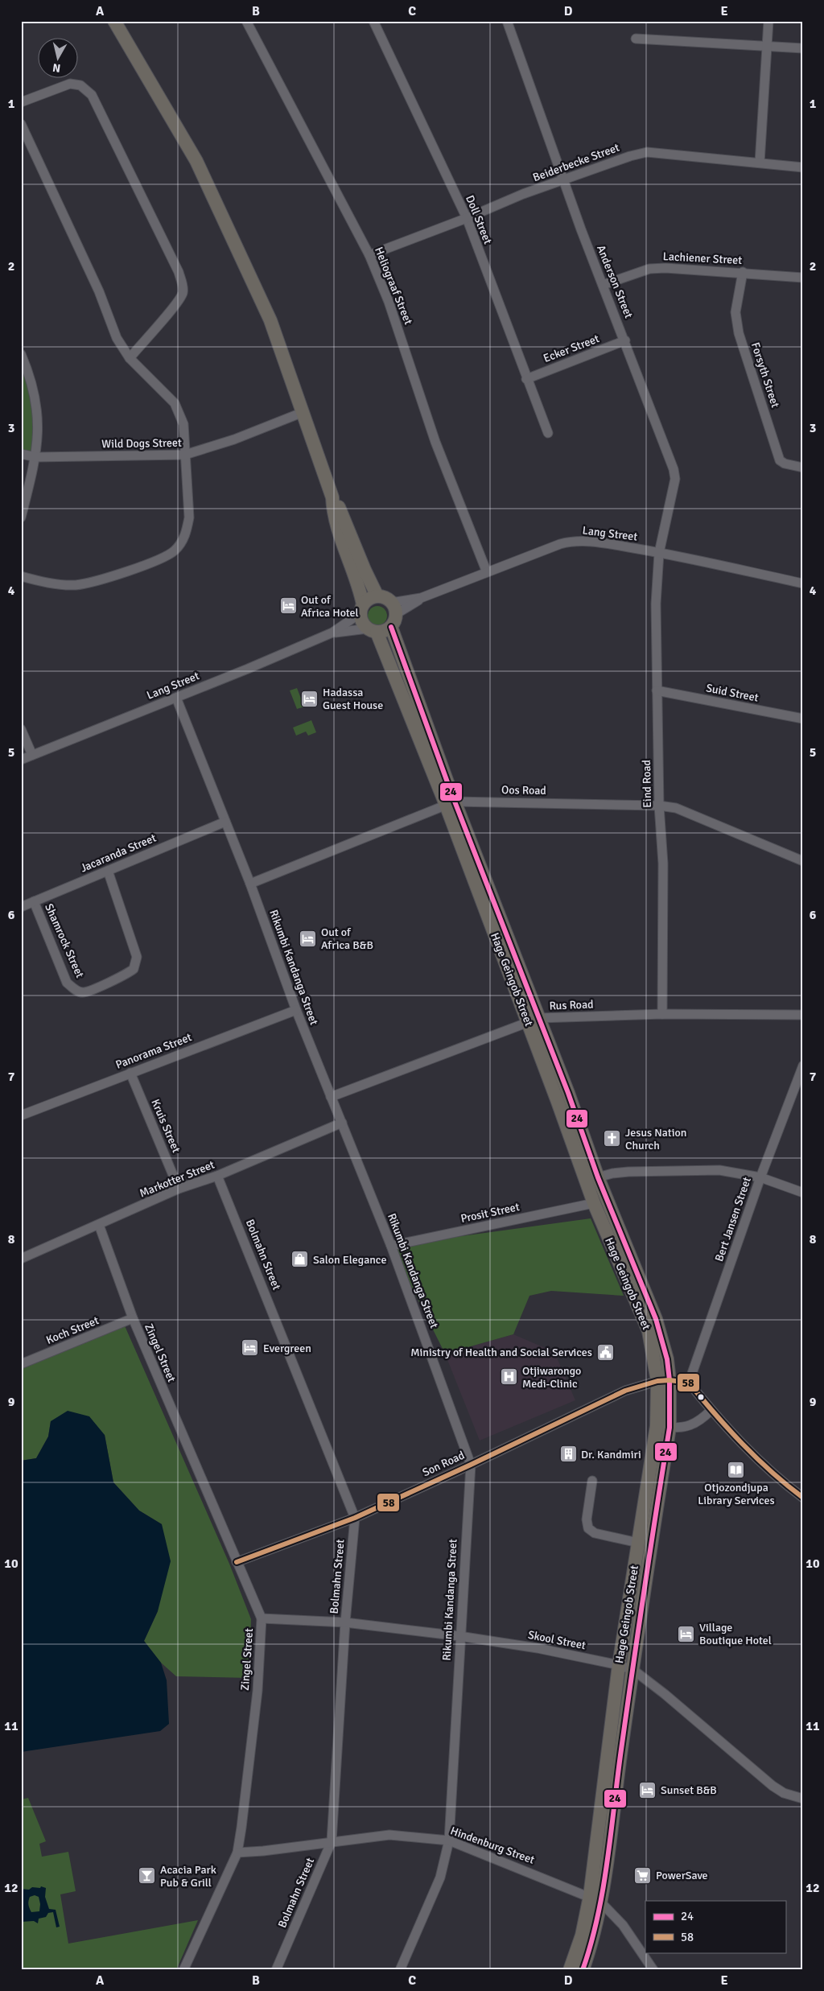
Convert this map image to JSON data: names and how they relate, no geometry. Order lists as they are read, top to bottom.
{
  "streets": {
    "highway": ["Hage Geingob Street"],
    "street": [
      "Beiderbecke Street",
      "Doll Street",
      "Lachiener Street",
      "Anderson Street",
      "Heliograaf Street",
      "Ecker Street",
      "Forsyth Street",
      "Wild Dogs Street",
      "Lang Street",
      "Suid Street",
      "Eind Road",
      "Oos Road",
      "Jacaranda Street",
      "Shamrock Street",
      "Rikumbi Kandanga Street",
      "Rus Road",
      "Panorama Street",
      "Kruis Street",
      "Markotter Street",
      "Prosit Street",
      "Bert Jansen Street",
      "Bolmahn Street",
      "Koch Street",
      "Zingel Street",
      "Son Road",
      "Skool Street",
      "Hindenburg Street"
    ]
  },
  "crossings": [
    ["Beiderbecke Street", "Doll Street"],
    ["Beiderbecke Street", "Anderson Street"],
    ["Beiderbecke Street", "Heliograaf Street"],
    ["Doll Street", "Ecker Street"],
    ["Lachiener Street", "Anderson Street"],
    ["Lachiener Street", "Forsyth Street"],
    ["Anderson Street", "Ecker Street"],
    ["Anderson Street", "Lang Street"],
    ["Anderson Street", "Eind Road"],
    ["Heliograaf Street", "Lang Street"],
    ["Lang Street", "Eind Road"],
    ["Lang Street", "Rikumbi Kandanga Street"],
    ["Lang Street", "Hage Geingob Street"],
    ["Suid Street", "Eind Road"],
    ["Eind Road", "Oos Road"],
    ["Eind Road", "Rus Road"],
    ["Oos Road", "Rikumbi Kandanga Street"],
    ["Oos Road", "Hage Geingob Street"],
    ["Jacaranda Street", "Shamrock Street"],
    ["Jacaranda Street", "Rikumbi Kandanga Street"],
    ["Rikumbi Kandanga Street", "Rus Road"],
    ["Rikumbi Kandanga Street", "Panorama Street"],
    ["Rikumbi Kandanga Street", "Markotter Street"],
    ["Rikumbi Kandanga Street", "Prosit Street"],
    ["Rikumbi Kandanga Street", "Son Road"],
    ["Rikumbi Kandanga Street", "Skool Street"],
    ["Rikumbi Kandanga Street", "Hindenburg Street"],
    ["Hage Geingob Street", "Rus Road"],
    ["Hage Geingob Street", "Prosit Street"],
    ["Hage Geingob Street", "Son Road"],
    ["Hage Geingob Street", "Skool Street"],
    ["Hage Geingob Street", "Hindenburg Street"],
    ["Panorama Street", "Kruis Street"],
    ["Kruis Street", "Markotter Street"],
    ["Markotter Street", "Bolmahn Street"],
    ["Markotter Street", "Zingel Street"],
    ["Bert Jansen Street", "Son Road"],
    ["Bolmahn Street", "Son Road"],
    ["Bolmahn Street", "Skool Street"],
    ["Bolmahn Street", "Hindenburg Street"],
    ["Koch Street", "Zingel Street"],
    ["Zingel Street", "Son Road"],
    ["Zingel Street", "Skool Street"],
    ["Zingel Street", "Hindenburg Street"]
  ],
  "places": {
    "hotel": [
      "Out of Africa Hotel",
      "Hadassa Guest House",
      "Out of Africa B&B",
      "Evergreen",
      "Village Boutique Hotel",
      "Sunset B&B"
    ],
    "church": ["Jesus Nation Church"],
    "shop": ["Salon Elegance"],
    "public building": ["Ministry of Health and Social Services"],
    "hospital": ["Otjiwarongo Medi-Clinic"],
    "building": ["Dr. Kandmiri"],
    "library": ["Otjozondjupa Library Services"],
    "supermarket": ["PowerSave"],
    "bar": ["Acacia Park Pub & Grill"]
  },
  "lines": ["transit line 24", "transit line 58"],
  "legend": ["24", "58"],
  "north": "bottom",
  "grid": {
    "columns": [
      "A",
      "B",
      "C",
      "D",
      "E"
    ],
    "rows": [
      "1",
      "2",
      "3",
      "4",
      "5",
      "6",
      "7",
      "8",
      "9",
      "10",
      "11",
      "12"
    ]
  }
}
